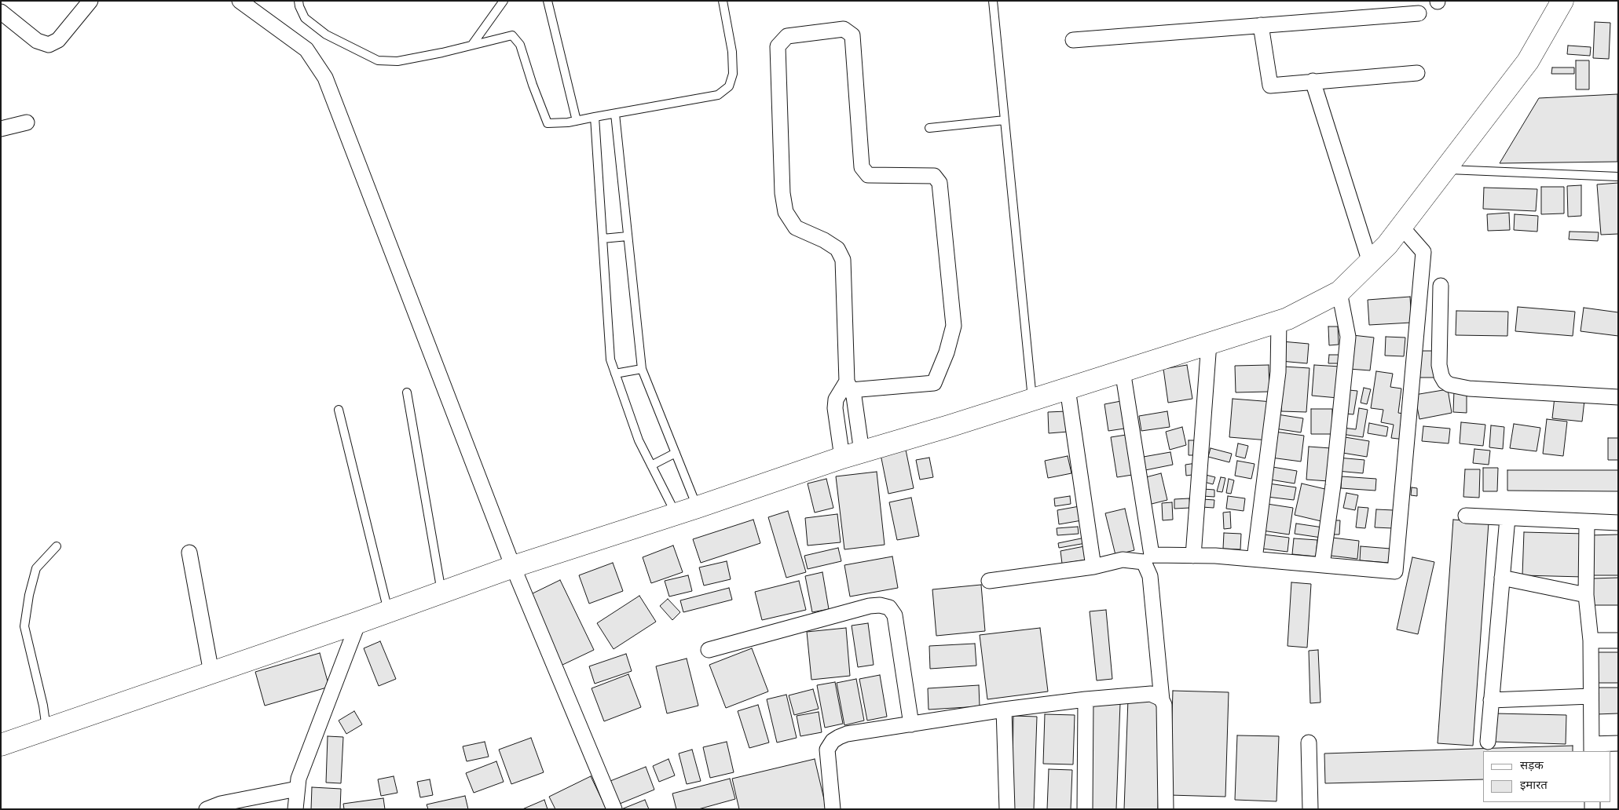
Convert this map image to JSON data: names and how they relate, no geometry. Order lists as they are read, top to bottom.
{
  "legend": ["सड़क", "इमारत"]
}
